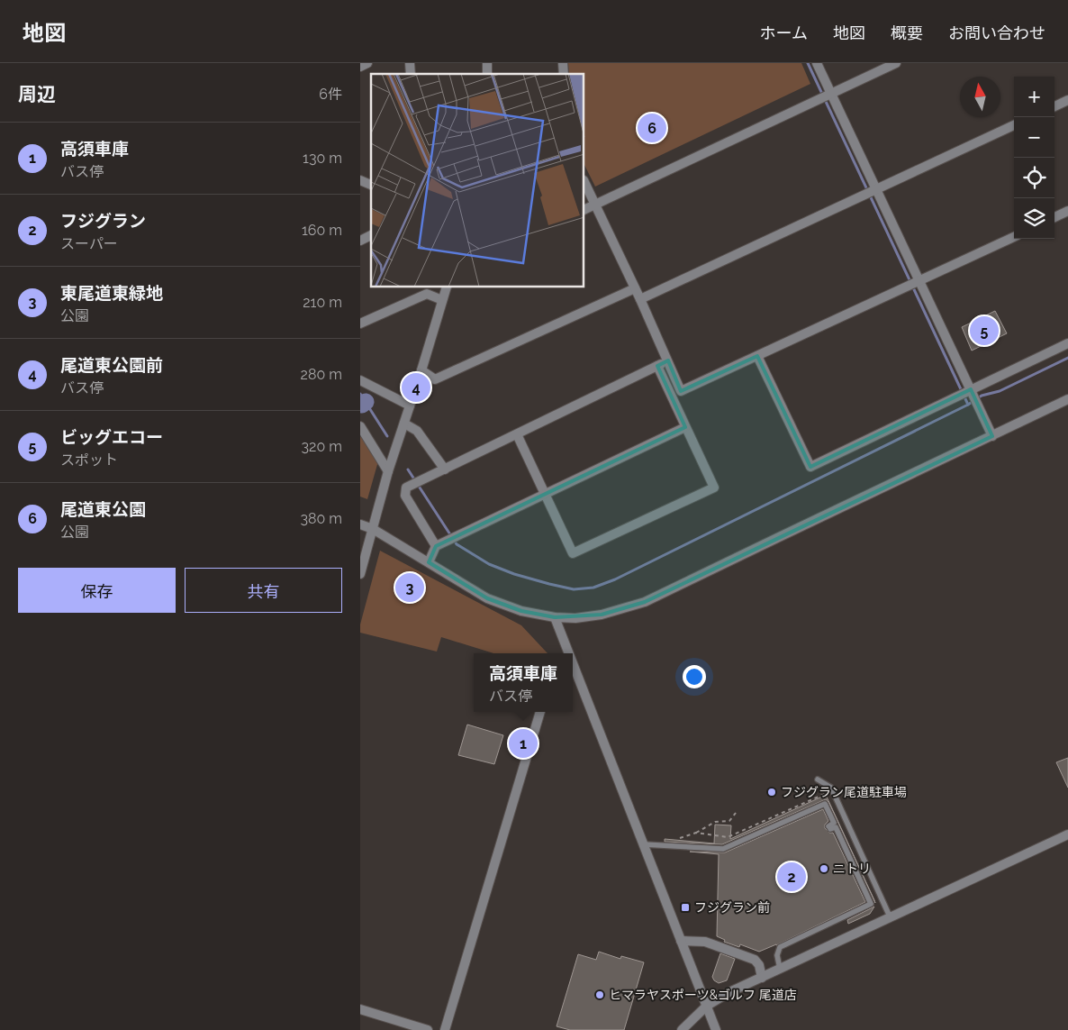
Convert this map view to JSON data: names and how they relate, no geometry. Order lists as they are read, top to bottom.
{
  "places": {
    "other": ["フジグラン尾道駐車場", "ニトリ", "ヒマラヤスポーツ&ゴルフ 尾道店"],
    "transit": ["フジグラン前"]
  },
  "north": "top",
  "page": {
    "header": "地図",
    "nav": [
      "ホーム",
      "地図",
      "概要",
      "お問い合わせ"
    ],
    "heading": ["周辺", "6件"],
    "map_buttons": ["+", "−"],
    "pins": [
      "6",
      "5",
      "4",
      "3",
      "1",
      "2"
    ],
    "list": [
      {
        "mark": "1",
        "name": "高須車庫",
        "note": "バス停",
        "value": "130 m"
      },
      {
        "mark": "2",
        "name": "フジグラン",
        "note": "スーパー",
        "value": "160 m"
      },
      {
        "mark": "3",
        "name": "東尾道東緑地",
        "note": "公園",
        "value": "210 m"
      },
      {
        "mark": "4",
        "name": "尾道東公園前",
        "note": "バス停",
        "value": "280 m"
      },
      {
        "mark": "5",
        "name": "ビッグエコー",
        "note": "スポット",
        "value": "320 m"
      },
      {
        "mark": "6",
        "name": "尾道東公園",
        "note": "公園",
        "value": "380 m"
      }
    ],
    "buttons": ["保存", "共有"],
    "popup": ["高須車庫", "バス停"]
  }
}
